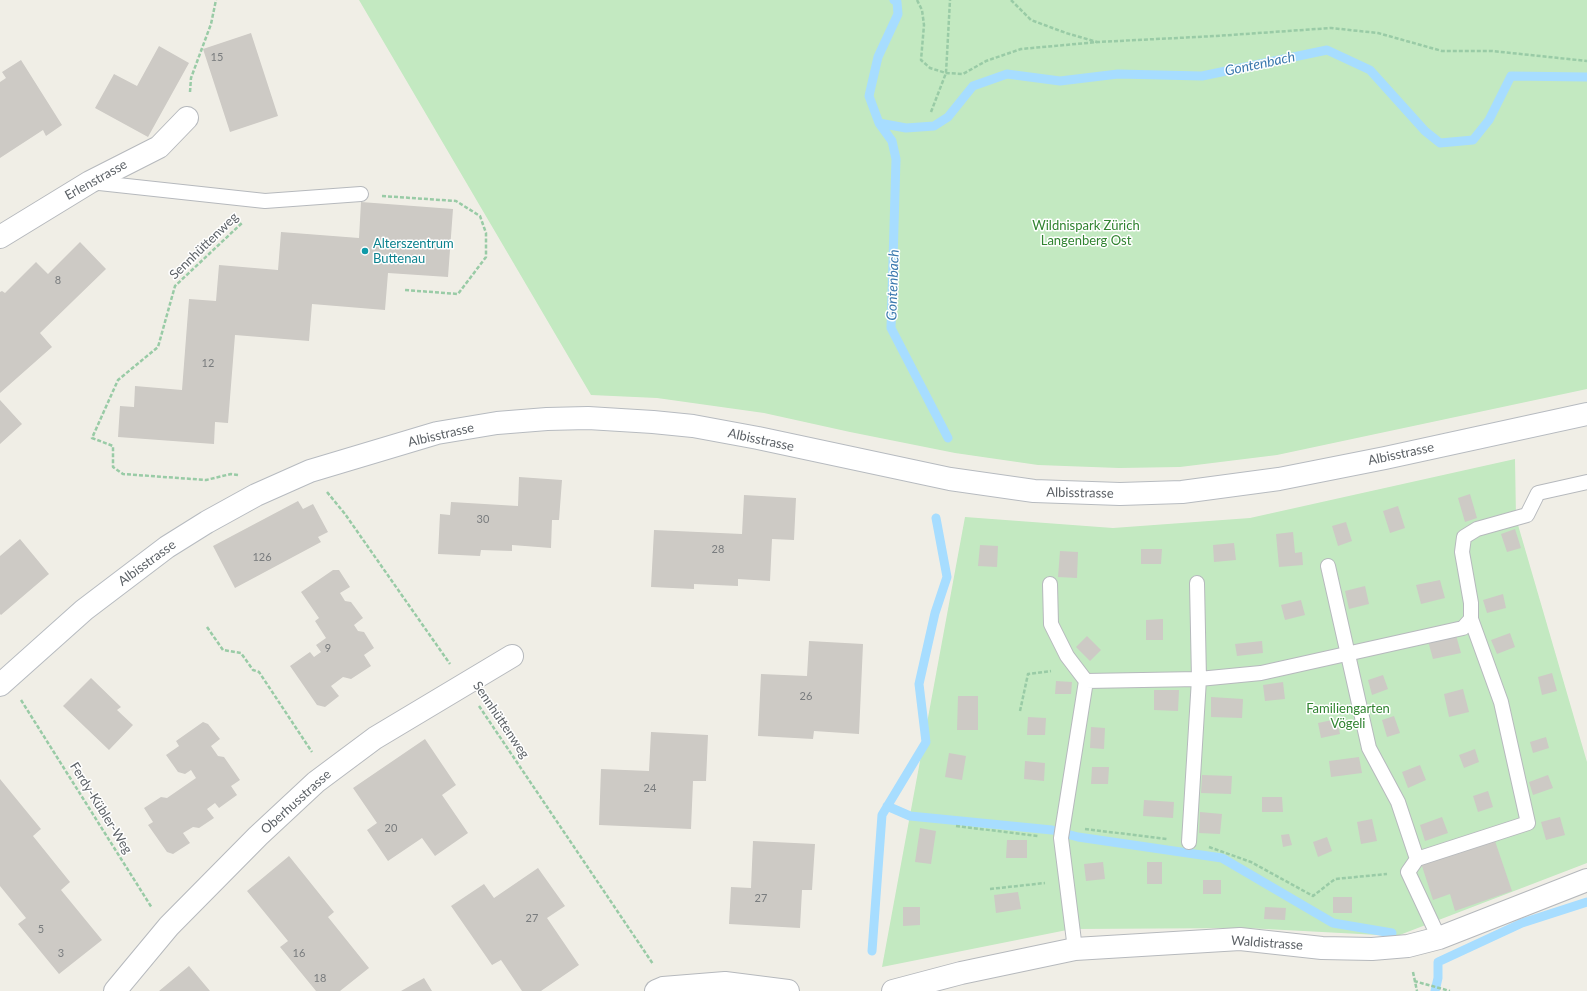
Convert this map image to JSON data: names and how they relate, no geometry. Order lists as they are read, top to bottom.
{
  "streets": {
    "main road": [
      "Erlenstrasse",
      "Albisstrasse",
      "Oberhusstrasse",
      "Waldistrasse"
    ],
    "path": ["Sennhüttenweg", "Ferdy-Kübler-Weg"]
  },
  "crossings": [
    ["Sennhüttenweg", "Albisstrasse"],
    ["Sennhüttenweg", "Oberhusstrasse"],
    ["Oberhusstrasse", "Ferdy-Kübler-Weg"]
  ],
  "water": ["Gontenbach"],
  "parks": ["Wildnispark Zürich Langenberg Ost", "Familiengarten Vögeli"],
  "places": ["Alterszentrum Buttenau"],
  "house_numbers": [
    "15",
    "8",
    "12",
    "30",
    "28",
    "126",
    "9",
    "26",
    "24",
    "20",
    "27",
    "27",
    "5",
    "3",
    "16",
    "18"
  ]
}
